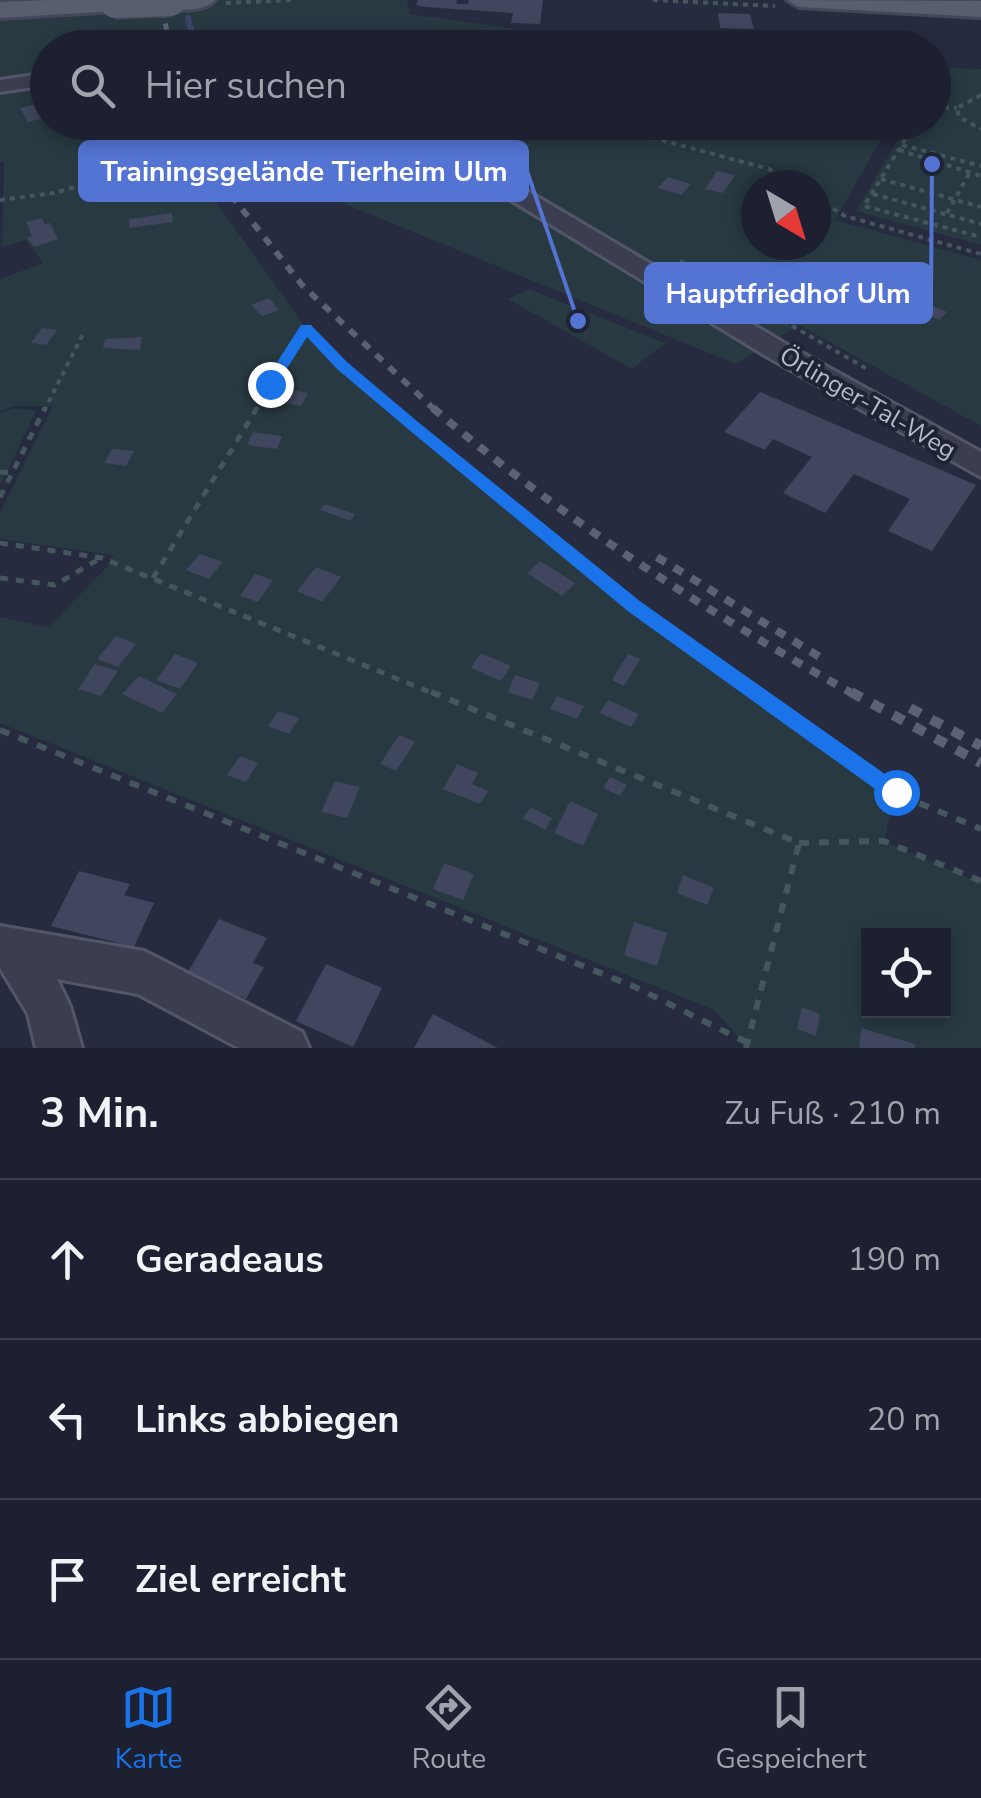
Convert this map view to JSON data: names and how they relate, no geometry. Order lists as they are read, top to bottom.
{
  "streets": {
    "street": ["Örlinger-Tal-Weg"]
  },
  "places": ["Hauptfriedhof Ulm", "Trainingsgelände Tierheim Ulm"],
  "north": "bottom right",
  "page": {
    "search": "Hier suchen",
    "heading": ["3 Min.", "Zu Fuß · 210 m"],
    "list": [
      ["Geradeaus", "190 m"],
      ["Links abbiegen", "20 m"],
      "Ziel erreicht"
    ],
    "nav": ["Karte", "Route", "Gespeichert"]
  }
}
